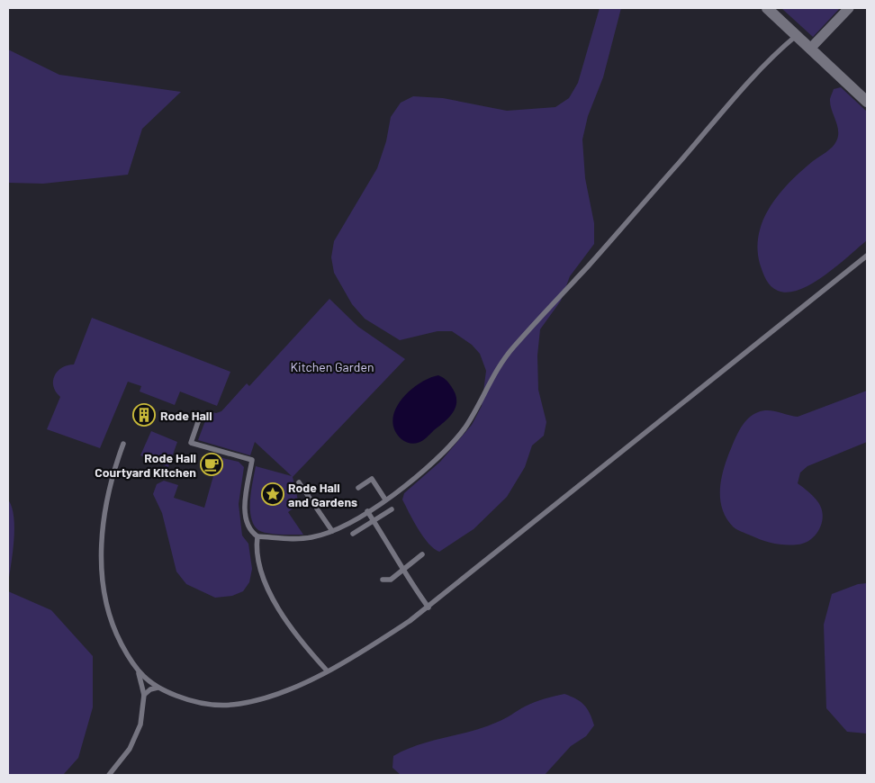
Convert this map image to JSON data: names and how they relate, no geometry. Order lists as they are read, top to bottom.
{
  "parks": ["Kitchen Garden"],
  "places": {
    "building": ["Rode Hall"],
    "cafe": ["Rode Hall Courtyard Kitchen"],
    "place": ["Rode Hall and Gardens"]
  }
}
